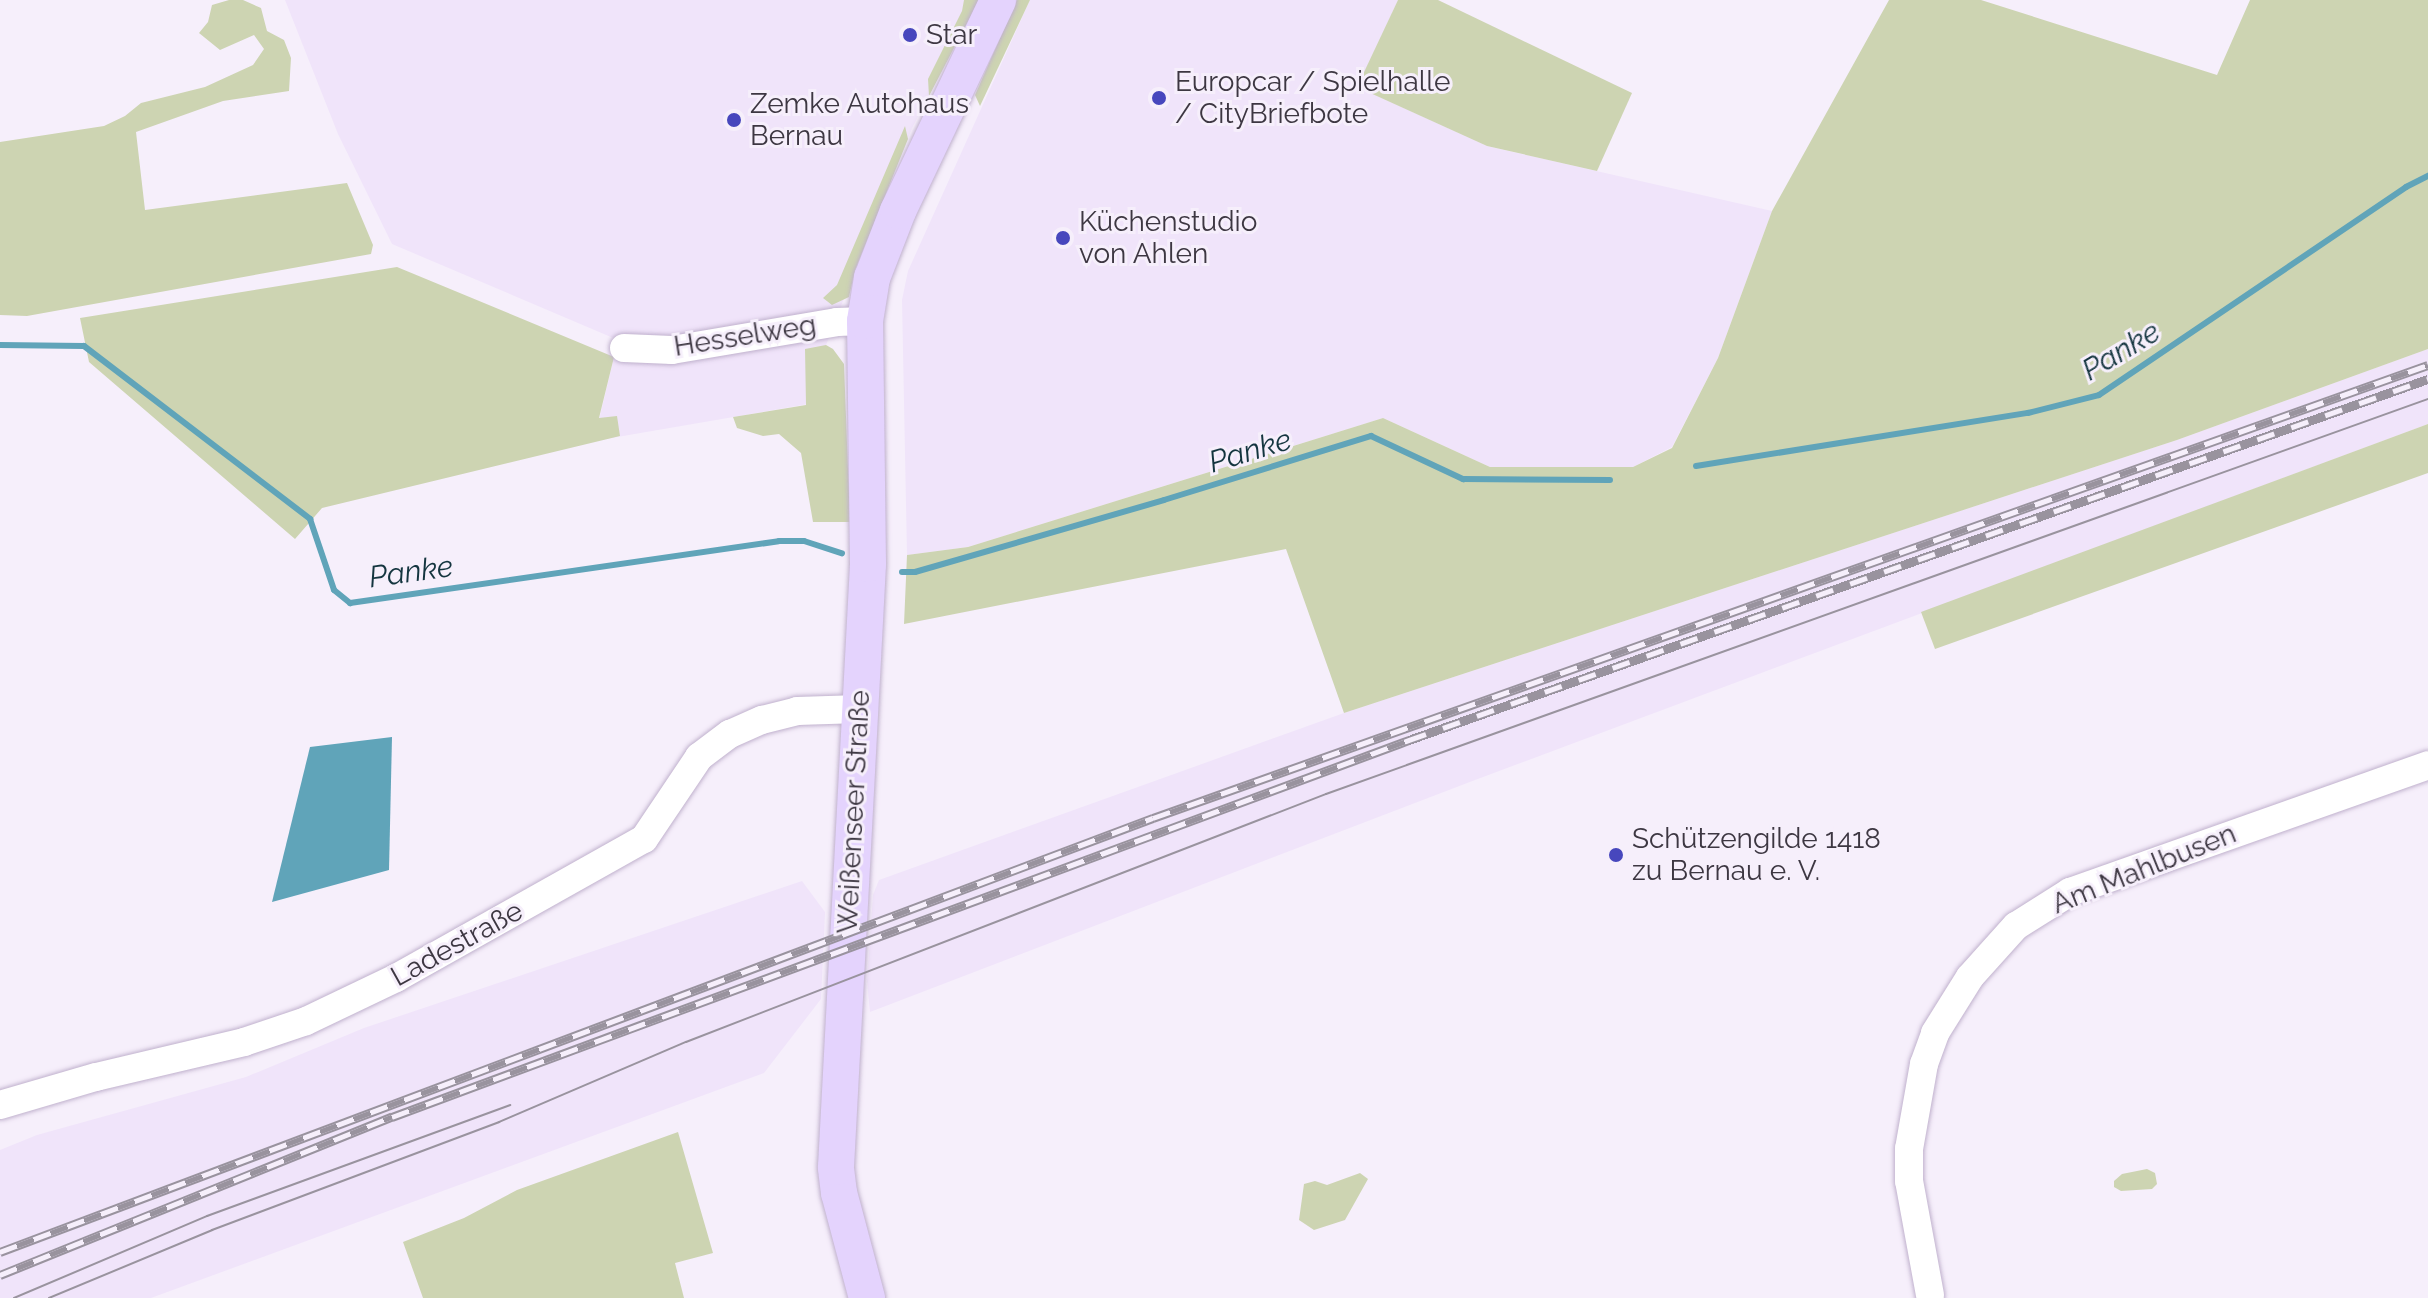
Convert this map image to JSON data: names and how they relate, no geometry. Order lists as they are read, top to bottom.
{
  "streets": {
    "main road": ["Weißenseer Straße"],
    "street": ["Hesselweg", "Am Mahlbusen", "Ladestraße"]
  },
  "crossings": [
    ["Hesselweg", "Weißenseer Straße"],
    ["Weißenseer Straße", "Ladestraße"]
  ],
  "water": ["Panke"],
  "places": [
    "Star",
    "Europcar / Spielhalle / CityBriefbote",
    "Zemke Autohaus Bernau",
    "Küchenstudio von Ahlen",
    "Schützengilde 1418 zu Bernau e. V."
  ]
}
